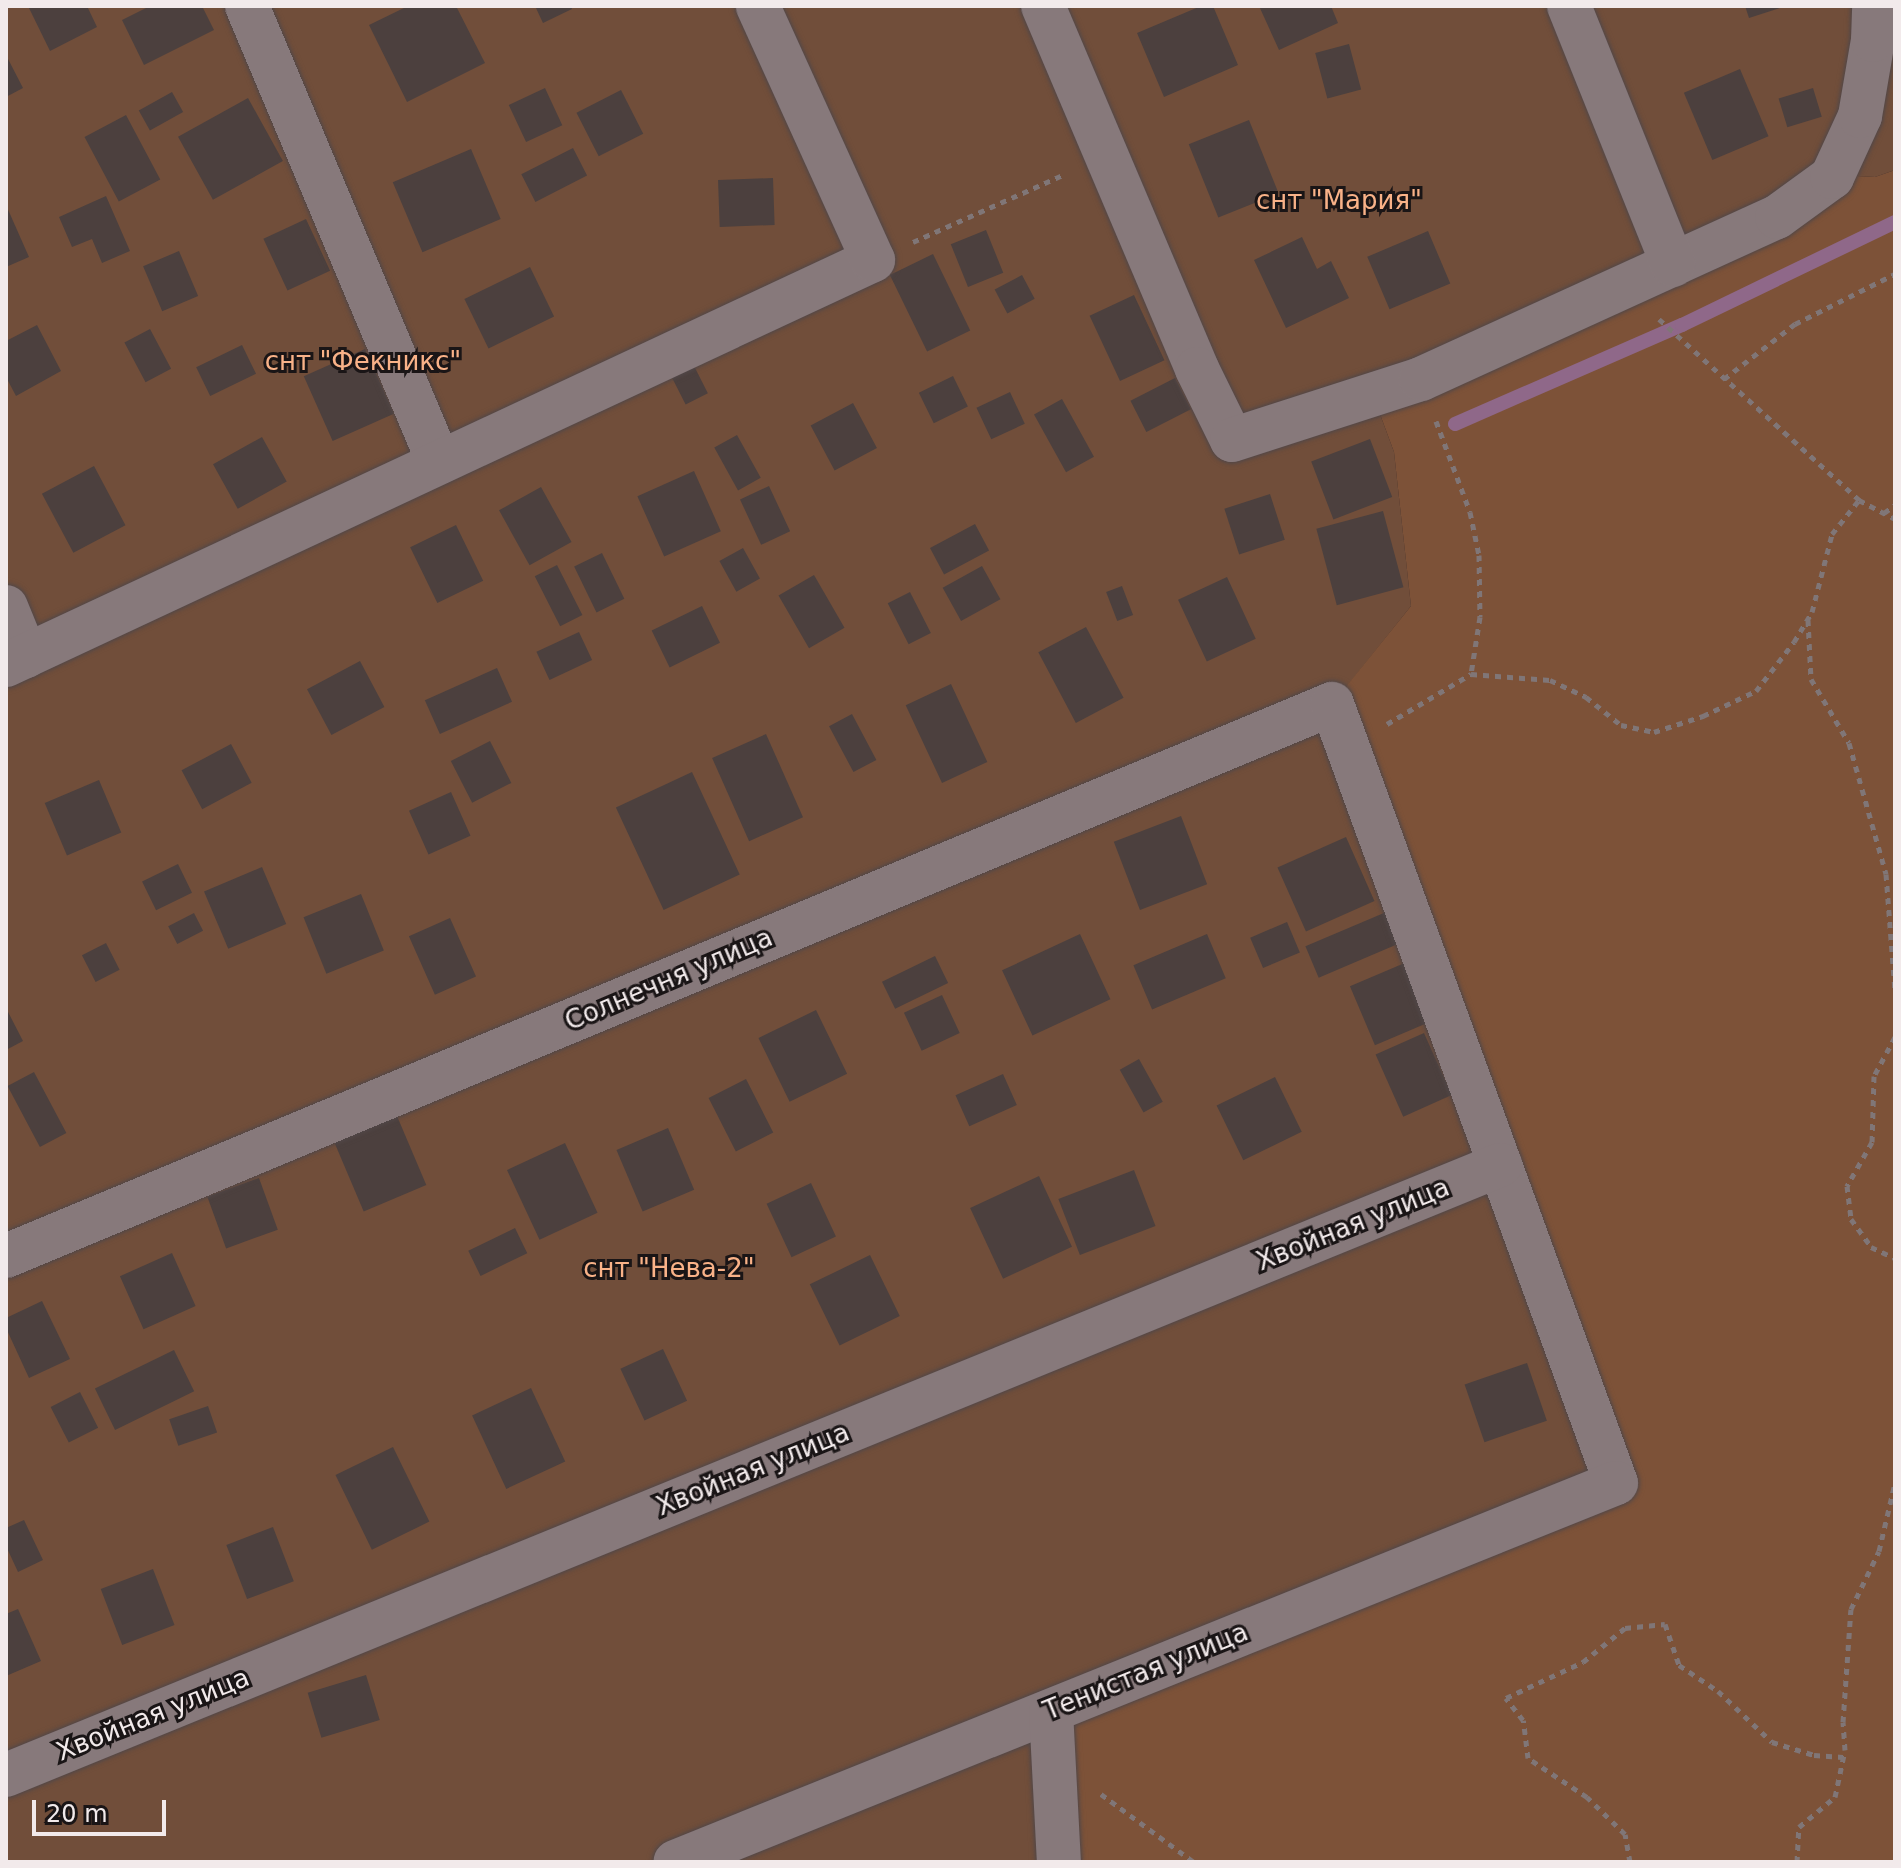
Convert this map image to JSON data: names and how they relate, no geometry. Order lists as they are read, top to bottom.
{
  "streets": {
    "street": ["Солнечня улица", "Хвойная улица", "Тенистая улица"]
  },
  "crossings": [
    ["Хвойная улица", "Тенистая улица"]
  ],
  "parks": ["снт \"Мария\"", "снт \"Фекникс\"", "снт \"Нева-2\""],
  "scale_bar": "20 m"
}
